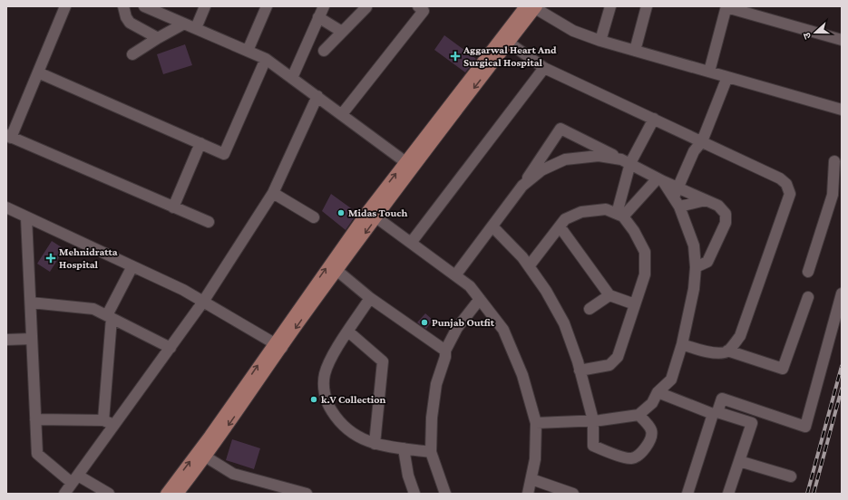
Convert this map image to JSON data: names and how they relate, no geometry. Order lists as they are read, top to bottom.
{
  "places": {
    "health": ["Aggarwal Heart And Surgical Hospital", "Mehnidratta Hospital"],
    "other": ["Midas Touch", "Punjab Outfit", "k.V Collection"]
  },
  "north": "left"
}
